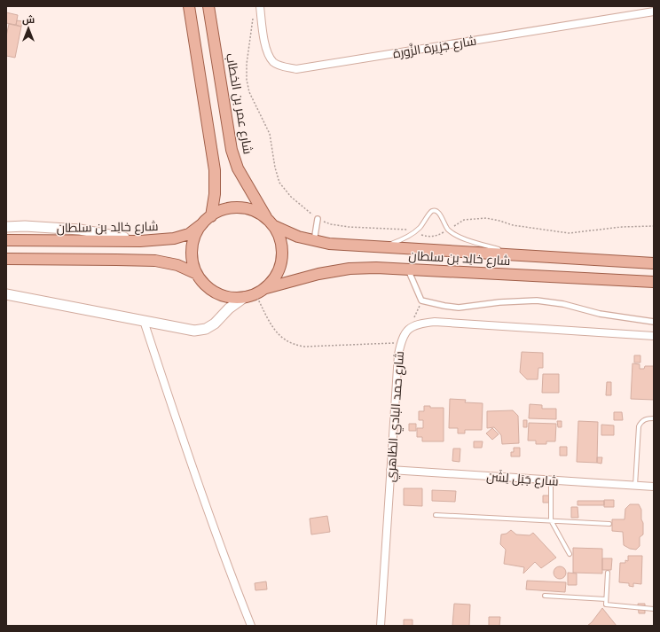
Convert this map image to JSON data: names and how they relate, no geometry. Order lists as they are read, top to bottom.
{
  "streets": {
    "main road": ["شارع عمر بن الخطاب", "شارع خالِد بن سلطان"],
    "street": ["شارع جَزِيرة الزَّورة", "شارع حمد البادي الظاهري", "شارع جَبَل لِشَن"]
  },
  "crossings": [
    ["شارع عمر بن الخطاب", "شارع خالِد بن سلطان"],
    ["شارع حمد البادي الظاهري", "شارع جَبَل لِشَن"]
  ],
  "north": "top"
}
